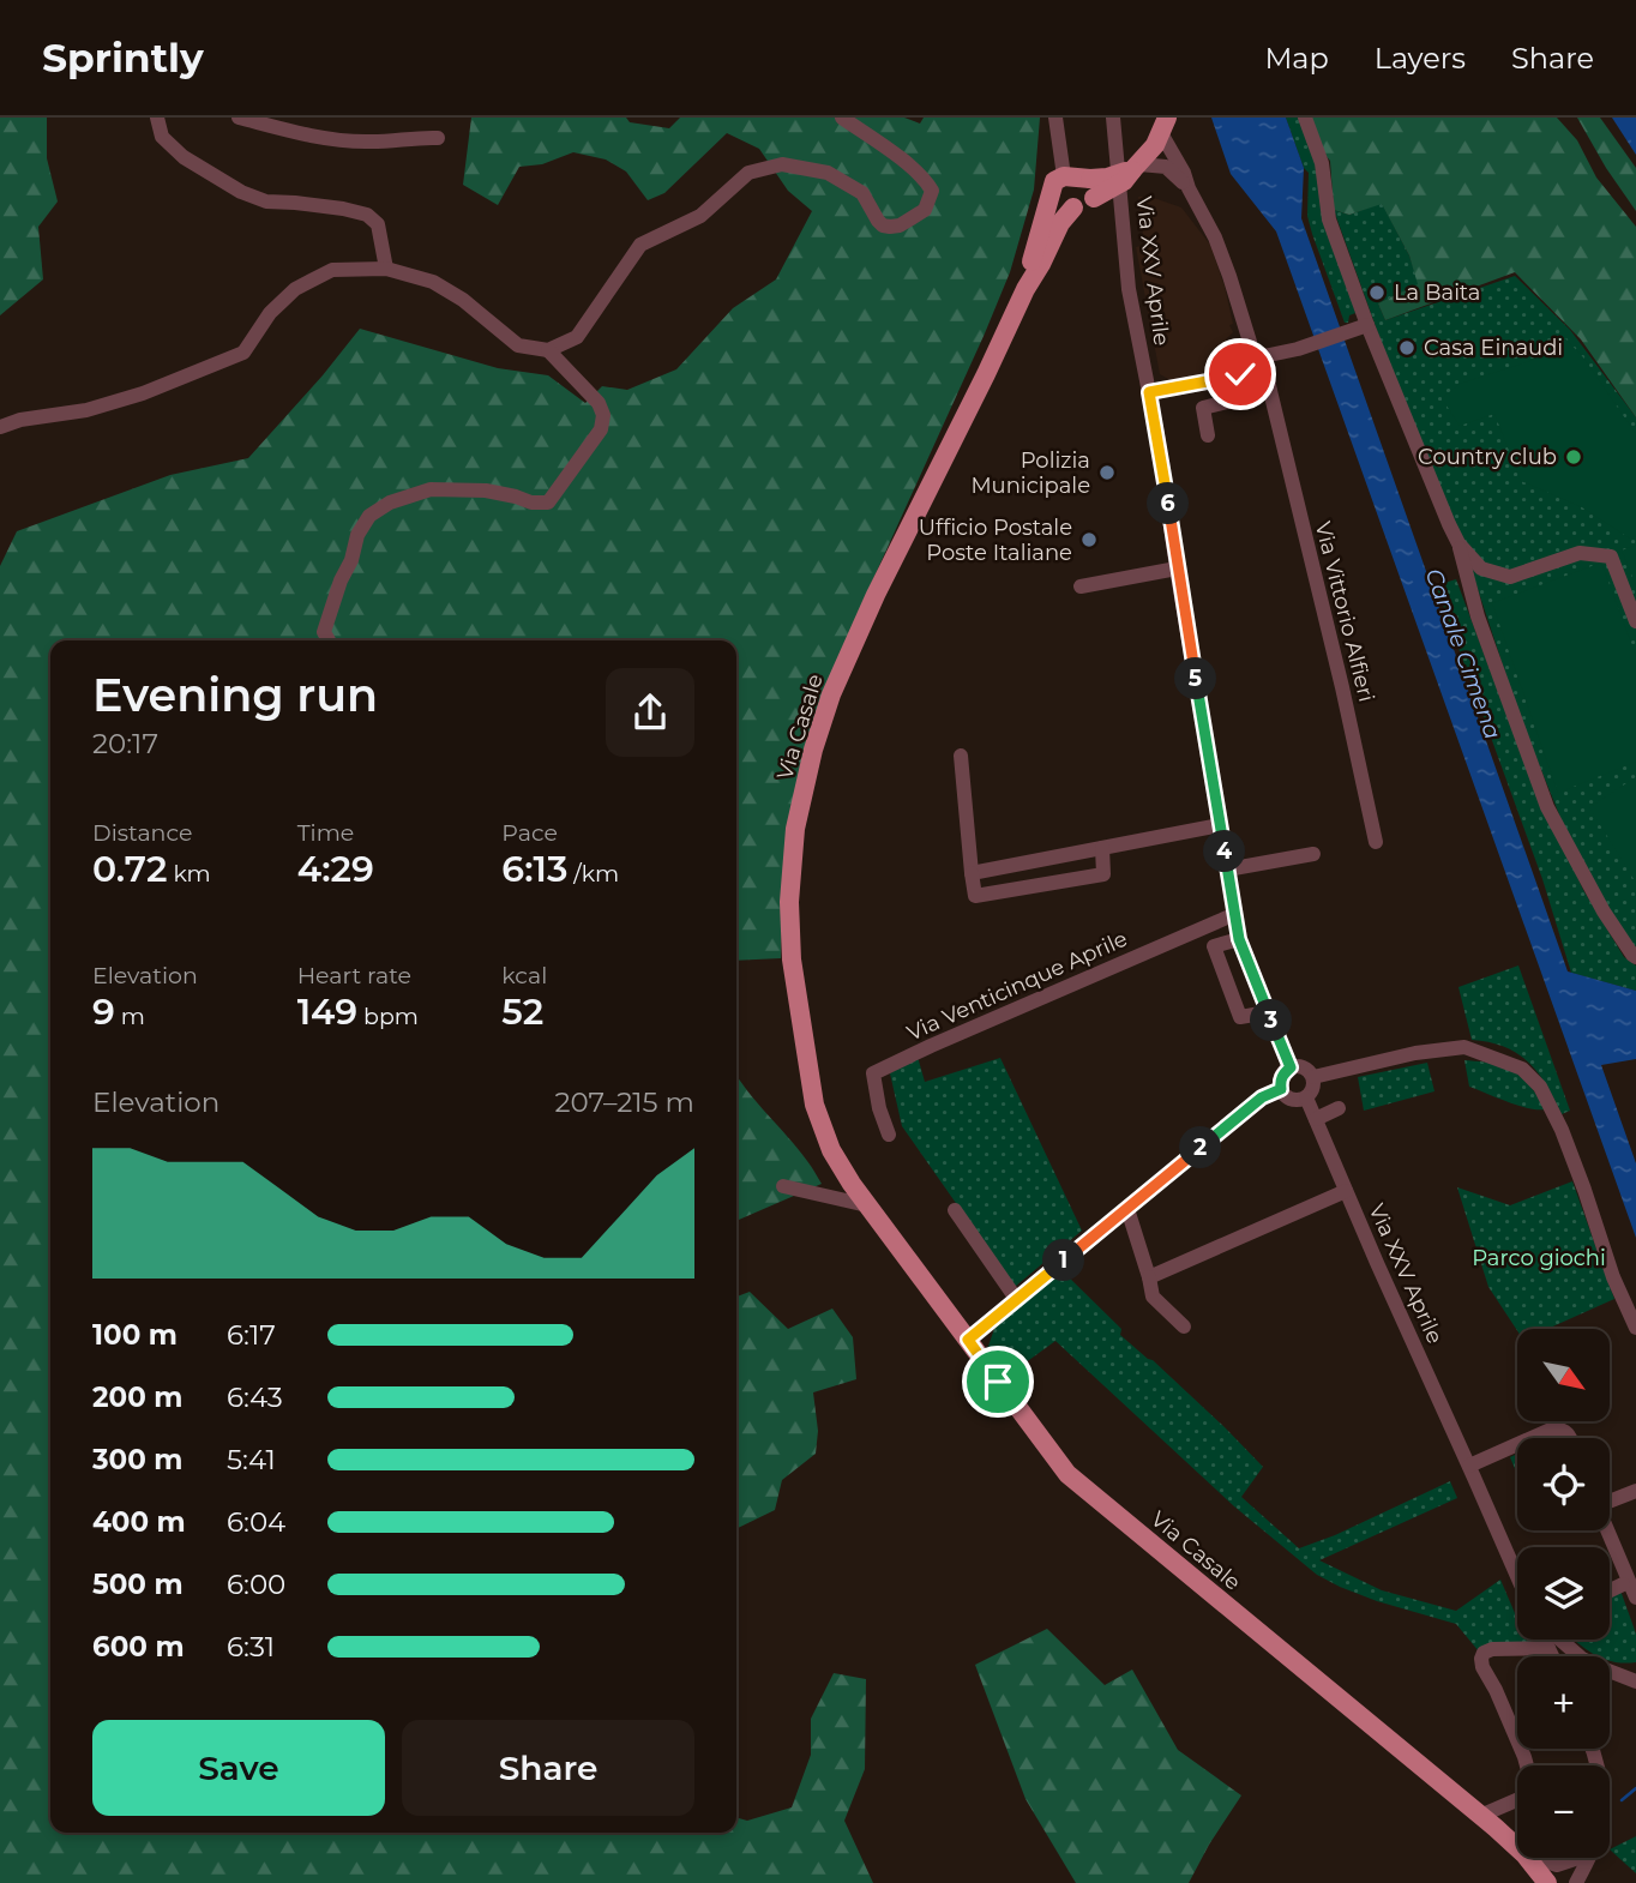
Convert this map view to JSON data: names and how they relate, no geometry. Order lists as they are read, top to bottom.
{
  "streets": {
    "main road": ["Via Casale"],
    "street": ["Via XXV Aprile", "Via Vittorio Alfieri", "Via Venticinque Aprile"]
  },
  "crossings": [
    ["Via XXV Aprile", "Via Venticinque Aprile"]
  ],
  "water": ["Canale Cimena"],
  "parks": ["Parco giochi"],
  "places": [
    "La Baita",
    "Casa Einaudi",
    "Country club",
    "Polizia Municipale",
    "Ufficio Postale Poste Italiane"
  ],
  "north": "bottom right",
  "page": {
    "header": "Sprintly",
    "nav": ["Map", "Layers", "Share"],
    "pins": [
      "6",
      "5",
      "4",
      "3",
      "2",
      "1"
    ],
    "heading": ["Evening run", "20:17"],
    "stats": [
      ["Distance", "0.72 km"],
      ["Time", "4:29"],
      ["Pace", "6:13 /km"],
      ["Elevation", "9 m"],
      ["Heart rate", "149 bpm"],
      ["kcal", "52"]
    ],
    "chart": ["Elevation", "207–215 m"],
    "list": [
      {
        "name": "100 m",
        "note": "6:17"
      },
      {
        "name": "200 m",
        "note": "6:43"
      },
      {
        "name": "300 m",
        "note": "5:41"
      },
      {
        "name": "400 m",
        "note": "6:04"
      },
      {
        "name": "500 m",
        "note": "6:00"
      },
      {
        "name": "600 m",
        "note": "6:31"
      }
    ],
    "map_buttons": ["+", "−"],
    "buttons": ["Save", "Share"]
  }
}
